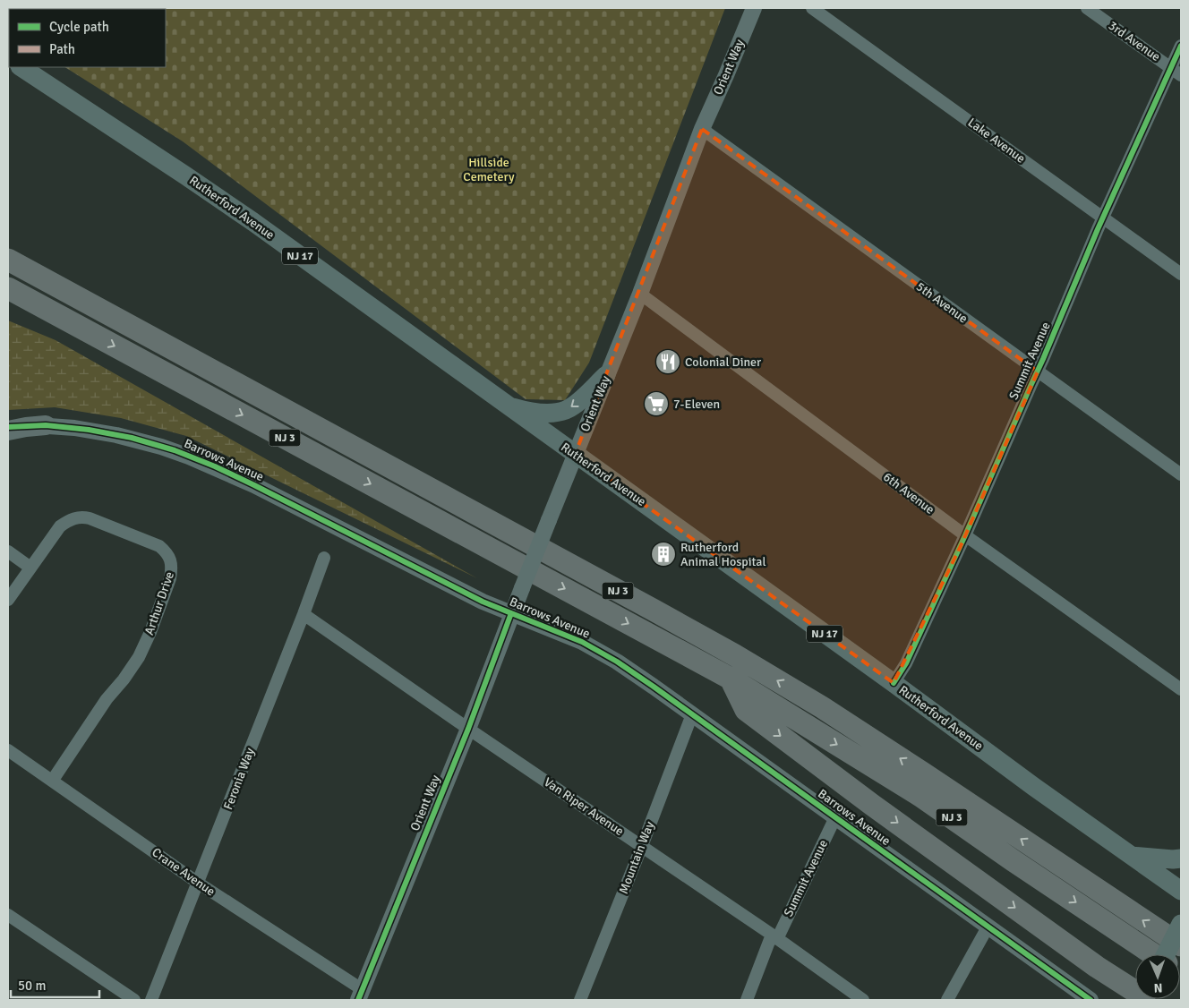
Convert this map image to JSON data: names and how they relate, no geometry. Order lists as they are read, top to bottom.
{
  "streets": {
    "highway": ["NJ 3"],
    "main road": ["Rutherford Avenue", "NJ 17"],
    "street": [
      "3rd Avenue",
      "Orient Way",
      "Lake Avenue",
      "5th Avenue",
      "Summit Avenue",
      "Barrows Avenue",
      "6th Avenue",
      "Arthur Drive",
      "Feronia Way",
      "Van Riper Avenue",
      "Mountain Way",
      "Crane Avenue"
    ]
  },
  "crossings": [
    ["3rd Avenue", "Summit Avenue"],
    ["Orient Way", "Rutherford Avenue"],
    ["Orient Way", "5th Avenue"],
    ["Orient Way", "Barrows Avenue"],
    ["Orient Way", "6th Avenue"],
    ["Orient Way", "Van Riper Avenue"],
    ["Orient Way", "Crane Avenue"],
    ["Lake Avenue", "Summit Avenue"],
    ["Rutherford Avenue", "Summit Avenue"],
    ["5th Avenue", "Summit Avenue"],
    ["Summit Avenue", "Barrows Avenue"],
    ["Summit Avenue", "6th Avenue"],
    ["Summit Avenue", "Van Riper Avenue"],
    ["Barrows Avenue", "Mountain Way"],
    ["Arthur Drive", "Crane Avenue"],
    ["Feronia Way", "Van Riper Avenue"],
    ["Feronia Way", "Crane Avenue"],
    ["Van Riper Avenue", "Mountain Way"]
  ],
  "parks": ["Hillside Cemetery"],
  "places": {
    "restaurant": ["Colonial Diner"],
    "supermarket": ["7-Eleven"],
    "building": ["Rutherford Animal Hospital"]
  },
  "legend": ["Cycle path", "Path"],
  "scale_bar": "50 m",
  "north": "bottom"
}
